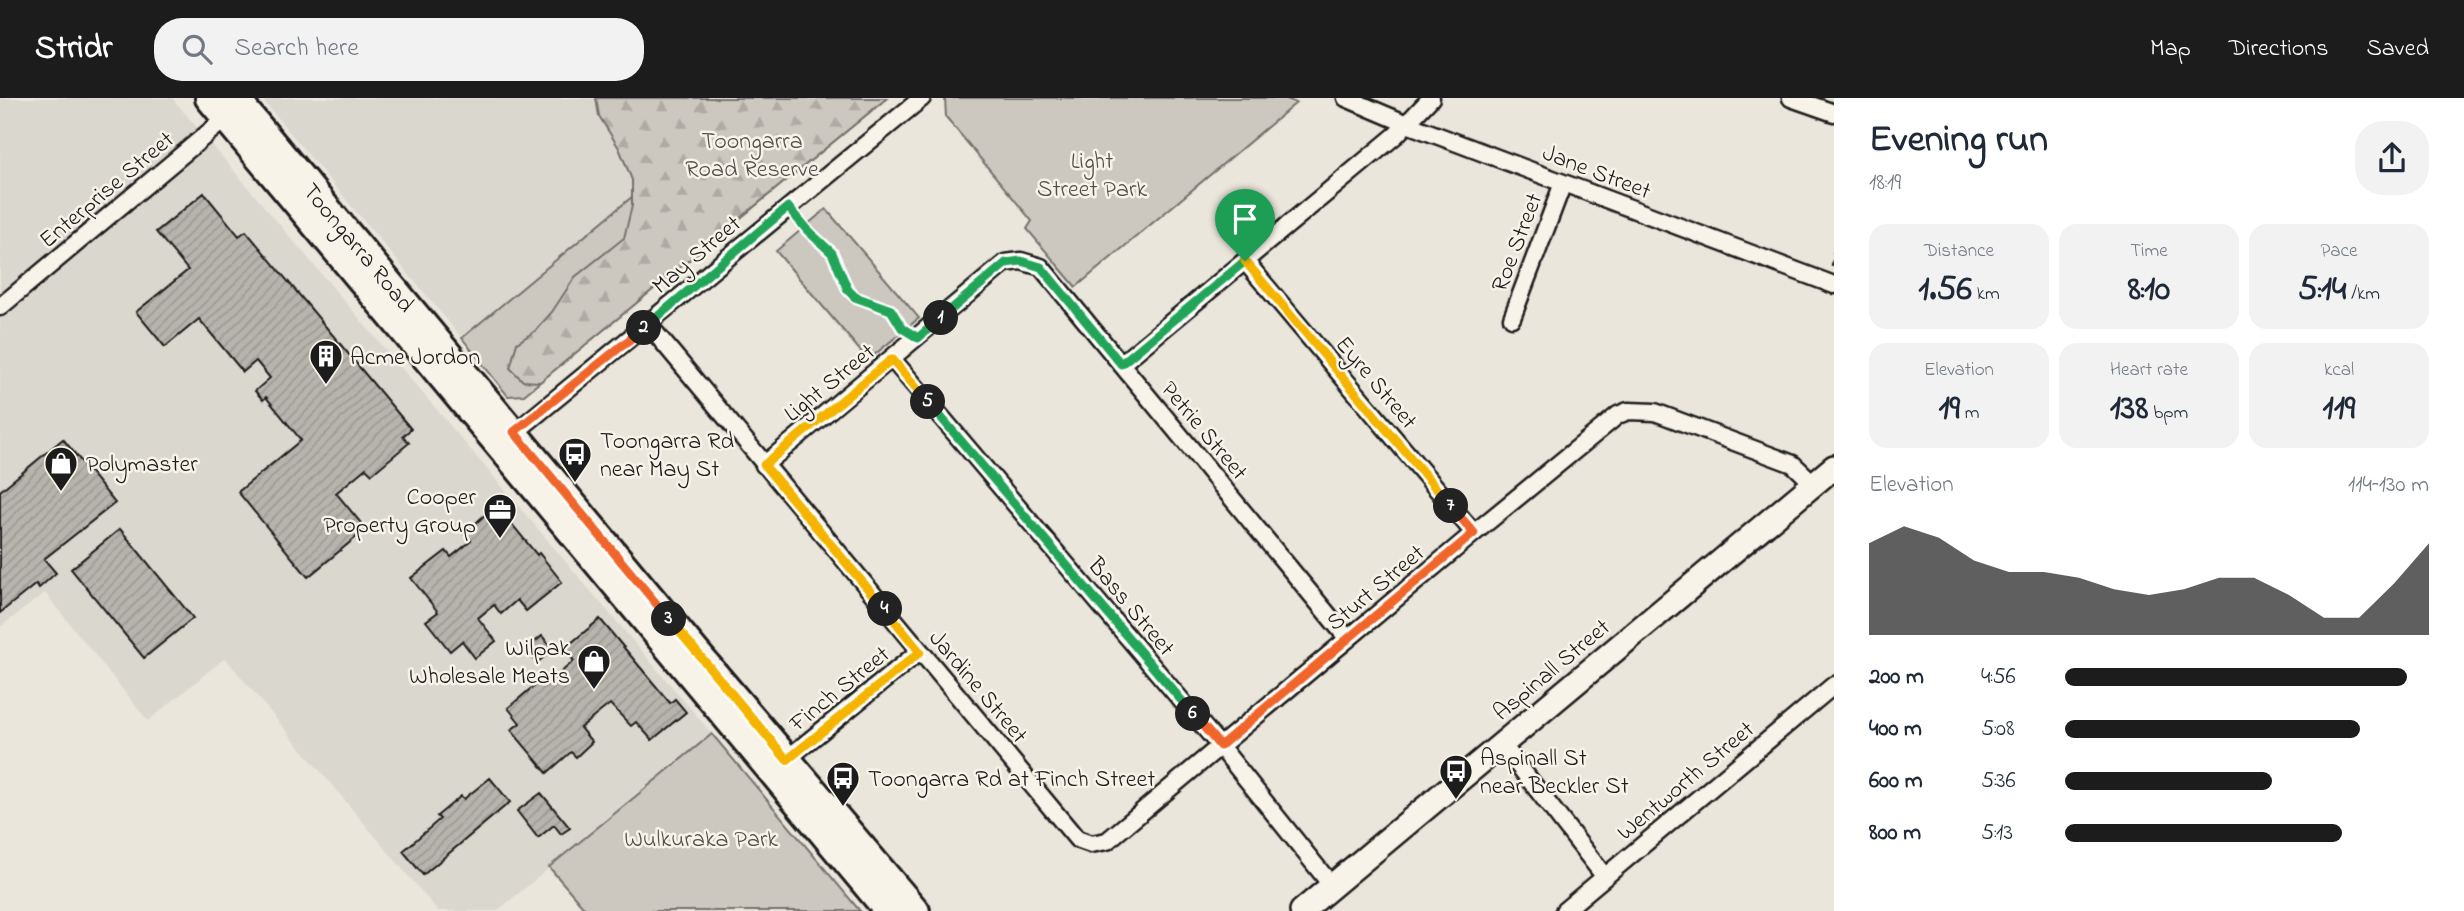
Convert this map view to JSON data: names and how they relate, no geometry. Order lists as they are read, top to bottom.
{
  "streets": {
    "main road": ["Toongarra Road", "Aspinall Street"],
    "street": [
      "Jane Street",
      "Enterprise Street",
      "Roe Street",
      "May Street",
      "Light Street",
      "Eyre Street",
      "Petrie Street",
      "Sturt Street",
      "Bass Street",
      "Jardine Street",
      "Finch Street",
      "Wentworth Street"
    ]
  },
  "crossings": [
    ["Jane Street", "Roe Street"],
    ["Enterprise Street", "Toongarra Road"],
    ["Toongarra Road", "May Street"],
    ["Toongarra Road", "Finch Street"],
    ["May Street", "Jardine Street"],
    ["Light Street", "Petrie Street"],
    ["Light Street", "Bass Street"],
    ["Light Street", "Jardine Street"],
    ["Eyre Street", "Sturt Street"],
    ["Petrie Street", "Sturt Street"],
    ["Sturt Street", "Bass Street"],
    ["Sturt Street", "Aspinall Street"],
    ["Sturt Street", "Jardine Street"],
    ["Bass Street", "Aspinall Street"],
    ["Jardine Street", "Finch Street"]
  ],
  "parks": ["Toongarra Road Reserve", "Light Street Park", "Wulkuraka Park"],
  "places": {
    "building": ["Acme Jordon"],
    "bus stop": ["Toongarra Rd near May St", "Aspinall St near Beckler St", "Toongarra Rd at Finch Street"],
    "shop": ["Polymaster", "Wilpak Wholesale Meats"],
    "office": ["Cooper Property Group"]
  },
  "page": {
    "header": "Stridr",
    "search": "Search here",
    "nav": ["Map", "Directions", "Saved"],
    "heading": ["Evening run", "18:19"],
    "stats": [
      ["Distance", "1.56 km"],
      ["Time", "8:10"],
      ["Pace", "5:14 /km"],
      ["Elevation", "19 m"],
      ["Heart rate", "138 bpm"],
      ["kcal", "119"]
    ],
    "pins": [
      "1",
      "2",
      "5",
      "7",
      "4",
      "3",
      "6"
    ],
    "chart": ["Elevation", "114–130 m"],
    "list": [
      {
        "name": "200 m",
        "note": "4:56"
      },
      {
        "name": "400 m",
        "note": "5:08"
      },
      {
        "name": "600 m",
        "note": "5:36"
      },
      {
        "name": "800 m",
        "note": "5:13"
      }
    ]
  }
}
